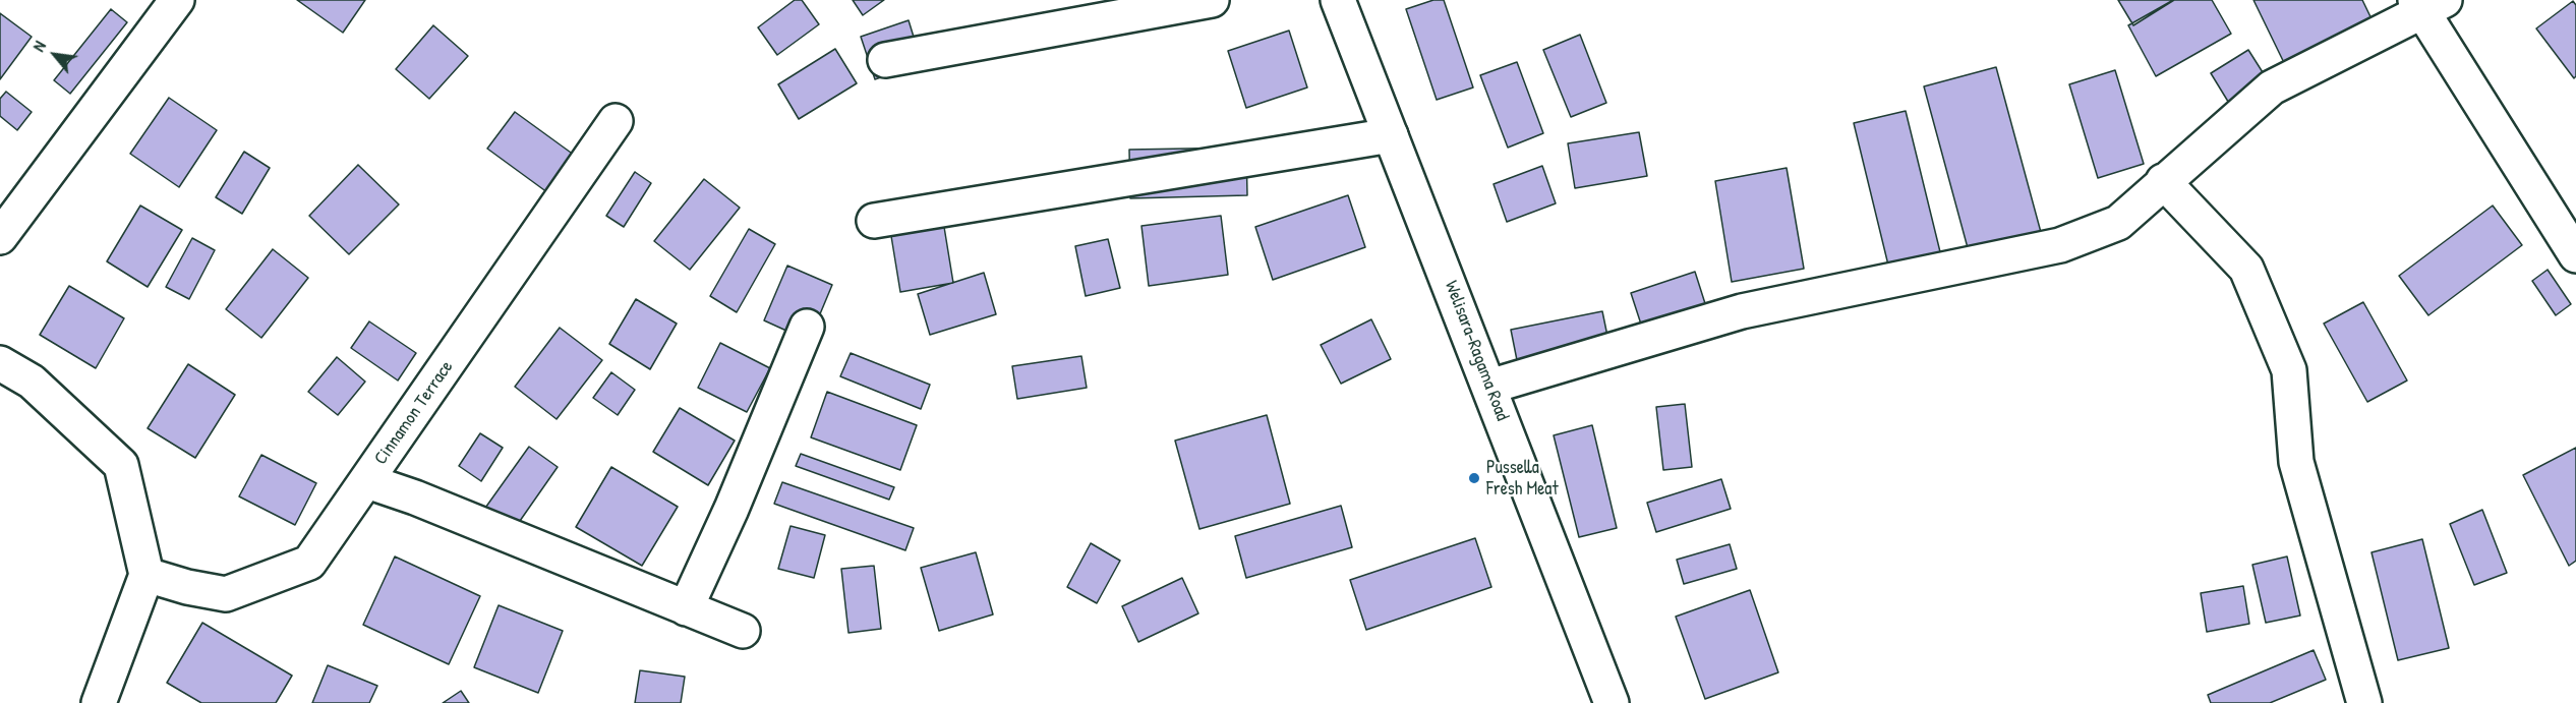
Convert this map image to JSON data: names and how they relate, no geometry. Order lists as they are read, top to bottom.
{
  "streets": {
    "street": ["Welisara-Ragama Road", "Cinnamon Terrace"]
  },
  "places": ["Pussella Fresh Meat"],
  "north": "top left"
}
